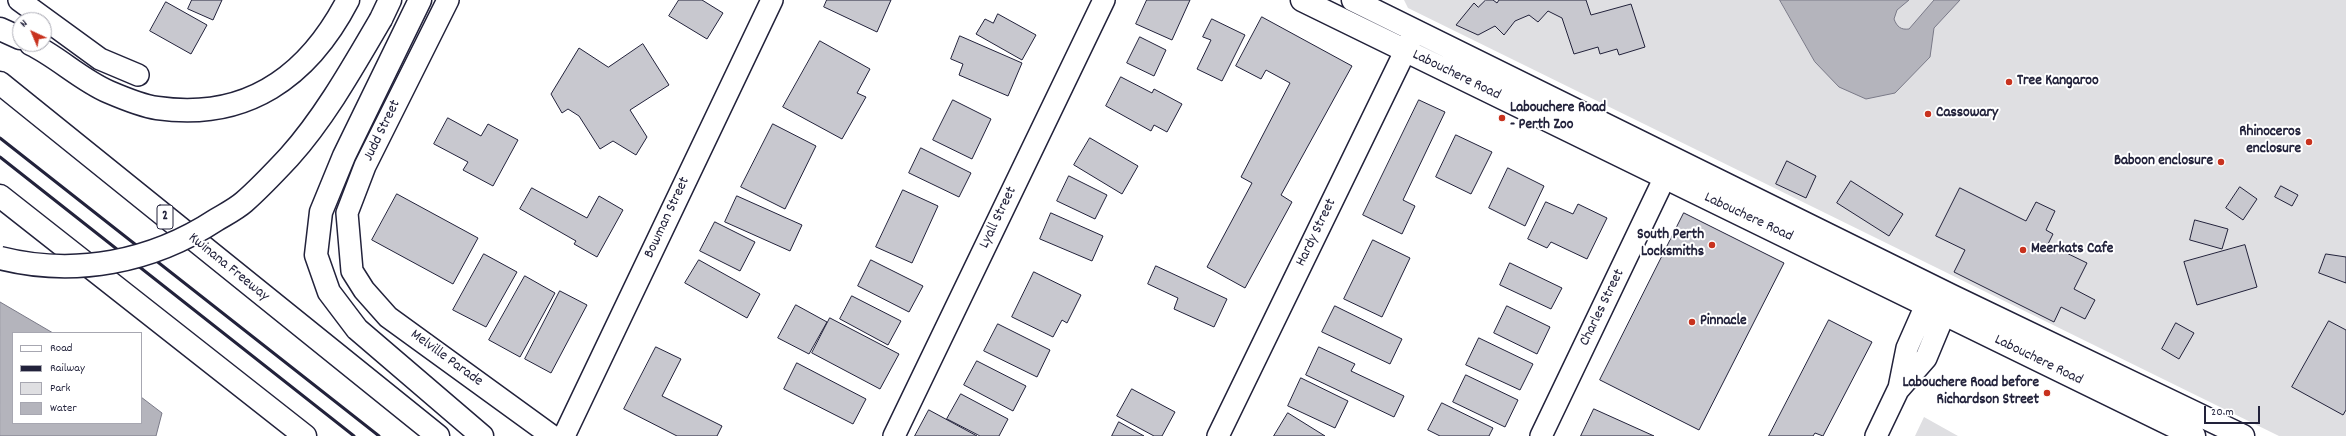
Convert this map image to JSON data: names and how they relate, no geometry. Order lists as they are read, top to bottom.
{
  "streets": {
    "main road": ["Labouchere Road", "2", "Kwinana Freeway"],
    "street": [
      "Judd Street",
      "Bowman Street",
      "Lyall Street",
      "Hardy Street",
      "Charles Street",
      "Melville Parade"
    ]
  },
  "crossings": [
    ["Labouchere Road", "Hardy Street"],
    ["Labouchere Road", "Charles Street"],
    ["Judd Street", "Melville Parade"]
  ],
  "places": [
    "Tree Kangaroo",
    "Cassowary",
    "Labouchere Road - Perth Zoo",
    "Rhinoceros enclosure",
    "Baboon enclosure",
    "South Perth Locksmiths",
    "Meerkats Cafe",
    "Pinnacle",
    "Labouchere Road before Richardson Street"
  ],
  "legend": [
    "Road",
    "Railway",
    "Park",
    "Water"
  ],
  "scale_bar": "20 m",
  "north": "top left"
}
